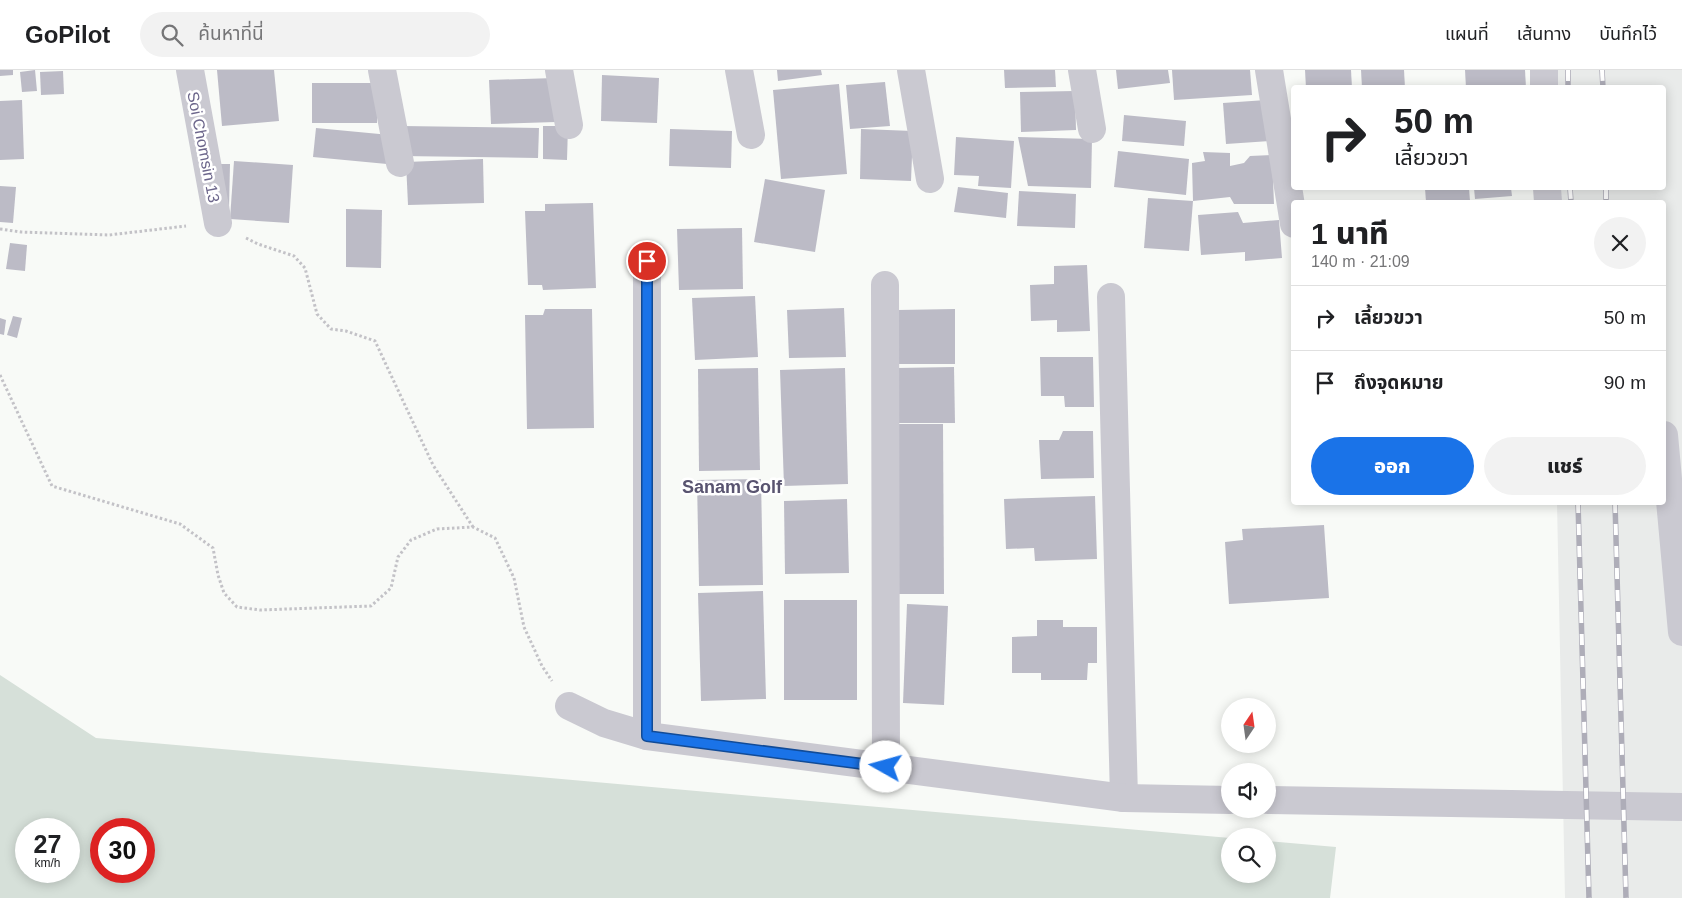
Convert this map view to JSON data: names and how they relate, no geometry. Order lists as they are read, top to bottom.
{
  "streets": {
    "street": ["Soi Chomsin 13"]
  },
  "districts": ["Sanam Golf"],
  "north": "top",
  "page": {
    "header": "GoPilot",
    "search": "ค้นหาที่นี่",
    "nav": ["แผนที่", "เส้นทาง", "บันทึกไว้"],
    "turn": ["50 m", "เลี้ยวขวา"],
    "heading": ["1 นาที", "140 m · 21:09"],
    "list": [
      {
        "name": "เลี้ยวขวา",
        "value": "50 m"
      },
      {
        "name": "ถึงจุดหมาย",
        "value": "90 m"
      }
    ],
    "buttons": ["ออก", "แชร์"],
    "speed": "27 km/h",
    "limit": "30"
  }
}
